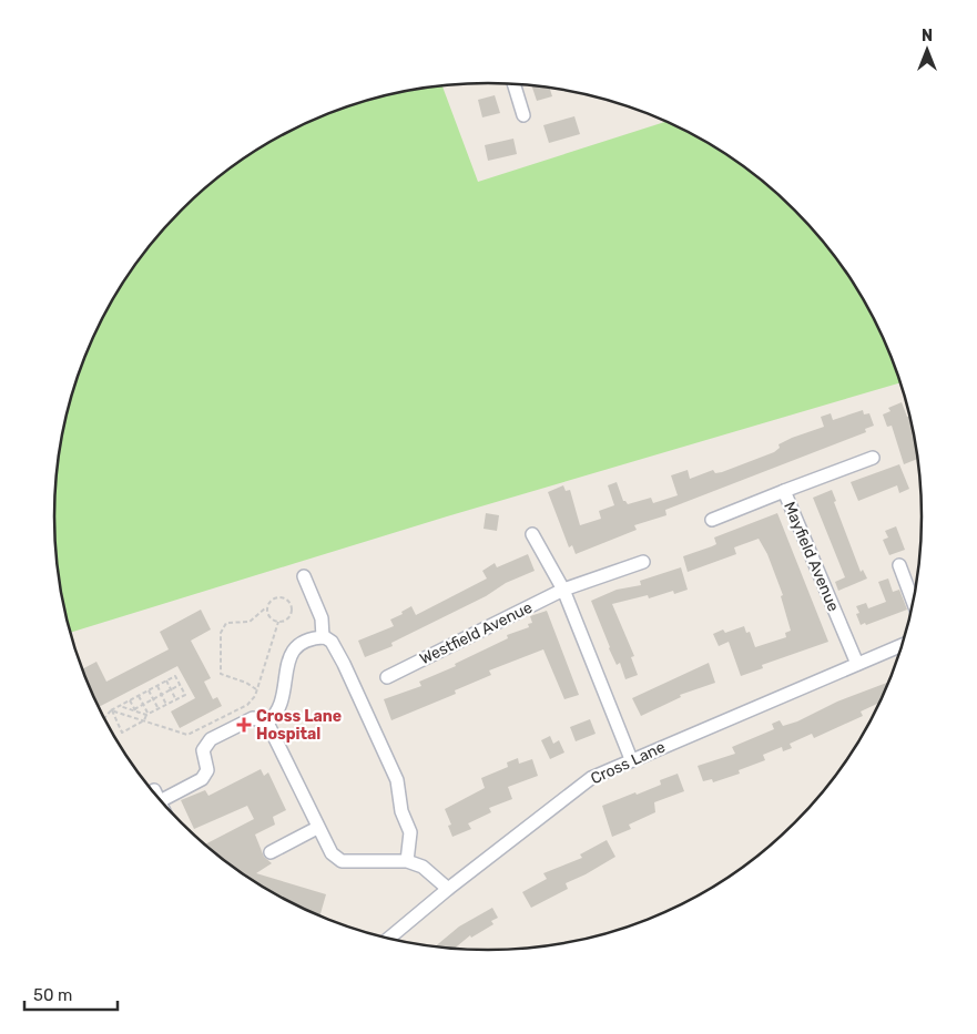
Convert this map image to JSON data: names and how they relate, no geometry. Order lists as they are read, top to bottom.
{
  "streets": {
    "street": ["Mayfield Avenue", "Westfield Avenue", "Cross Lane"]
  },
  "crossings": [
    ["Mayfield Avenue", "Cross Lane"]
  ],
  "places": {
    "health": ["Cross Lane Hospital"]
  },
  "scale_bar": "50 m",
  "north": "top"
}
